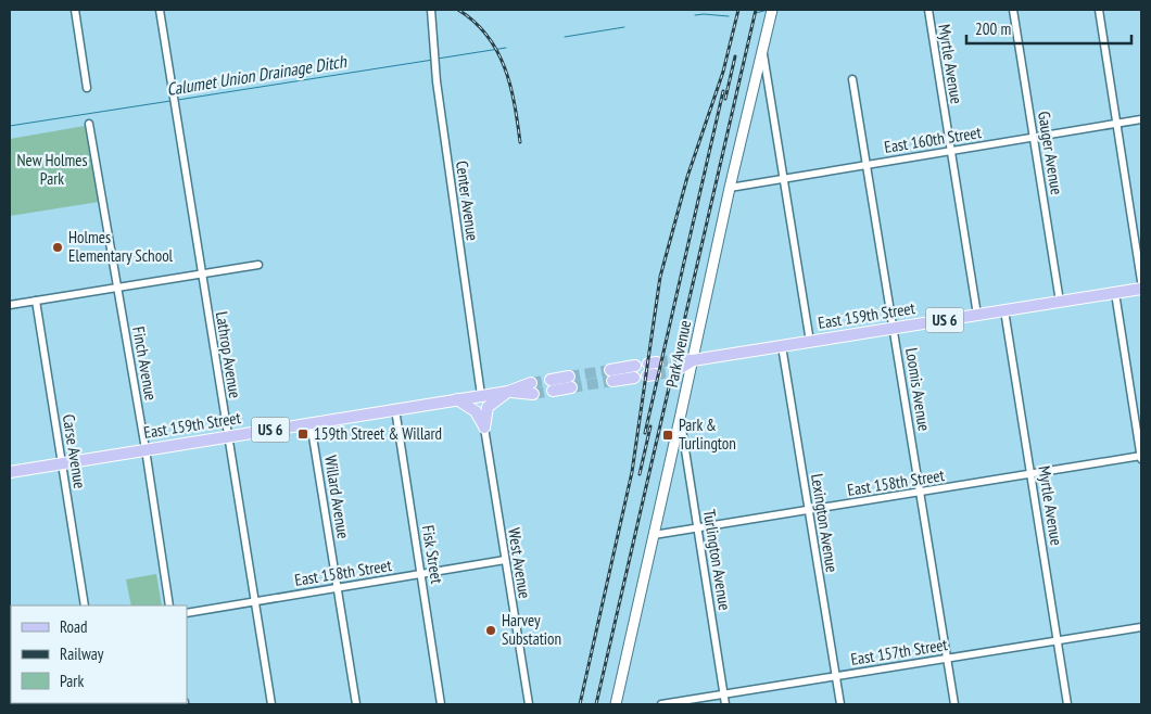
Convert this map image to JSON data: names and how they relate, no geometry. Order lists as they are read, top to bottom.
{
  "streets": {
    "main road": ["East 159th Street", "US 6"],
    "street": [
      "Myrtle Avenue",
      "East 160th Street",
      "Gauger Avenue",
      "Center Avenue",
      "Park Avenue",
      "Lathrop Avenue",
      "Finch Avenue",
      "Loomis Avenue",
      "Carse Avenue",
      "East 158th Street",
      "Willard Avenue",
      "Lexington Avenue",
      "Fisk Street",
      "Turlington Avenue",
      "West Avenue",
      "East 157th Street"
    ]
  },
  "crossings": [
    ["Myrtle Avenue", "East 160th Street"],
    ["Myrtle Avenue", "East 159th Street"],
    ["Myrtle Avenue", "East 158th Street"],
    ["Myrtle Avenue", "East 157th Street"],
    ["East 160th Street", "Gauger Avenue"],
    ["East 160th Street", "Park Avenue"],
    ["East 160th Street", "Loomis Avenue"],
    ["Gauger Avenue", "East 159th Street"],
    ["Center Avenue", "East 159th Street"],
    ["East 159th Street", "Park Avenue"],
    ["East 159th Street", "Lathrop Avenue"],
    ["East 159th Street", "Finch Avenue"],
    ["East 159th Street", "Loomis Avenue"],
    ["East 159th Street", "Carse Avenue"],
    ["East 159th Street", "Willard Avenue"],
    ["East 159th Street", "Lexington Avenue"],
    ["East 159th Street", "Fisk Street"],
    ["Park Avenue", "East 158th Street"],
    ["Park Avenue", "Turlington Avenue"],
    ["Lathrop Avenue", "East 158th Street"],
    ["Loomis Avenue", "East 158th Street"],
    ["Loomis Avenue", "East 157th Street"],
    ["East 158th Street", "Willard Avenue"],
    ["East 158th Street", "Lexington Avenue"],
    ["East 158th Street", "Fisk Street"],
    ["East 158th Street", "Turlington Avenue"],
    ["East 158th Street", "West Avenue"],
    ["Lexington Avenue", "East 157th Street"],
    ["Turlington Avenue", "East 157th Street"]
  ],
  "water": ["Calumet Union Drainage Ditch"],
  "parks": ["New Holmes Park"],
  "places": {
    "other": ["Holmes Elementary School", "Harvey Substation"],
    "transit": ["159th Street & Willard", "Park & Turlington"]
  },
  "legend": ["Road", "Railway", "Park"],
  "scale_bar": "200 m"
}
